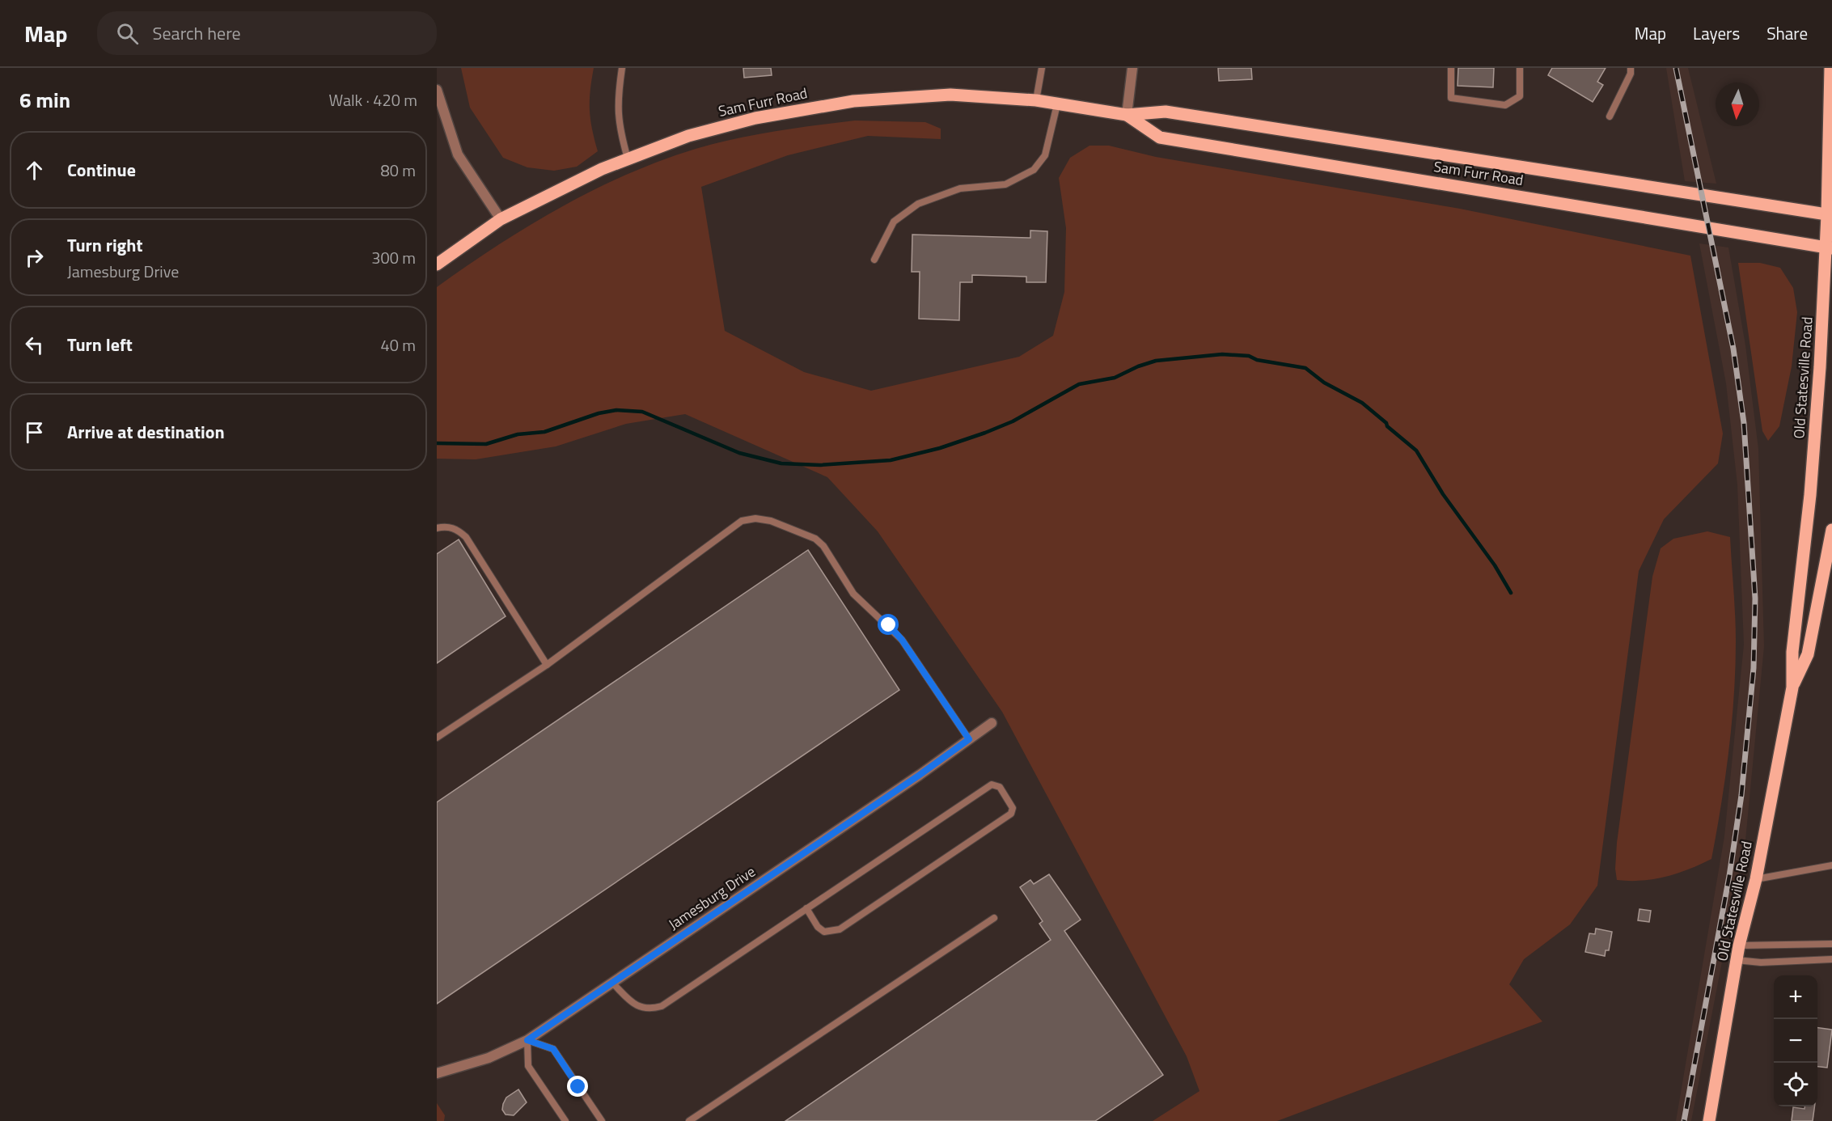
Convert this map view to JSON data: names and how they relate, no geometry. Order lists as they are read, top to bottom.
{
  "streets": {
    "main road": ["Sam Furr Road", "Old Statesville Road"],
    "street": ["Jamesburg Drive"]
  },
  "crossings": [
    ["Sam Furr Road", "Old Statesville Road"]
  ],
  "north": "bottom",
  "page": {
    "header": "Map",
    "search": "Search here",
    "nav": ["Map", "Layers", "Share"],
    "heading": ["6 min", "Walk · 420 m"],
    "list": [
      ["Continue", "80 m"],
      ["Turn right", "Jamesburg Drive", "300 m"],
      ["Turn left", "40 m"],
      "Arrive at destination"
    ],
    "map_buttons": ["+", "−"]
  }
}
